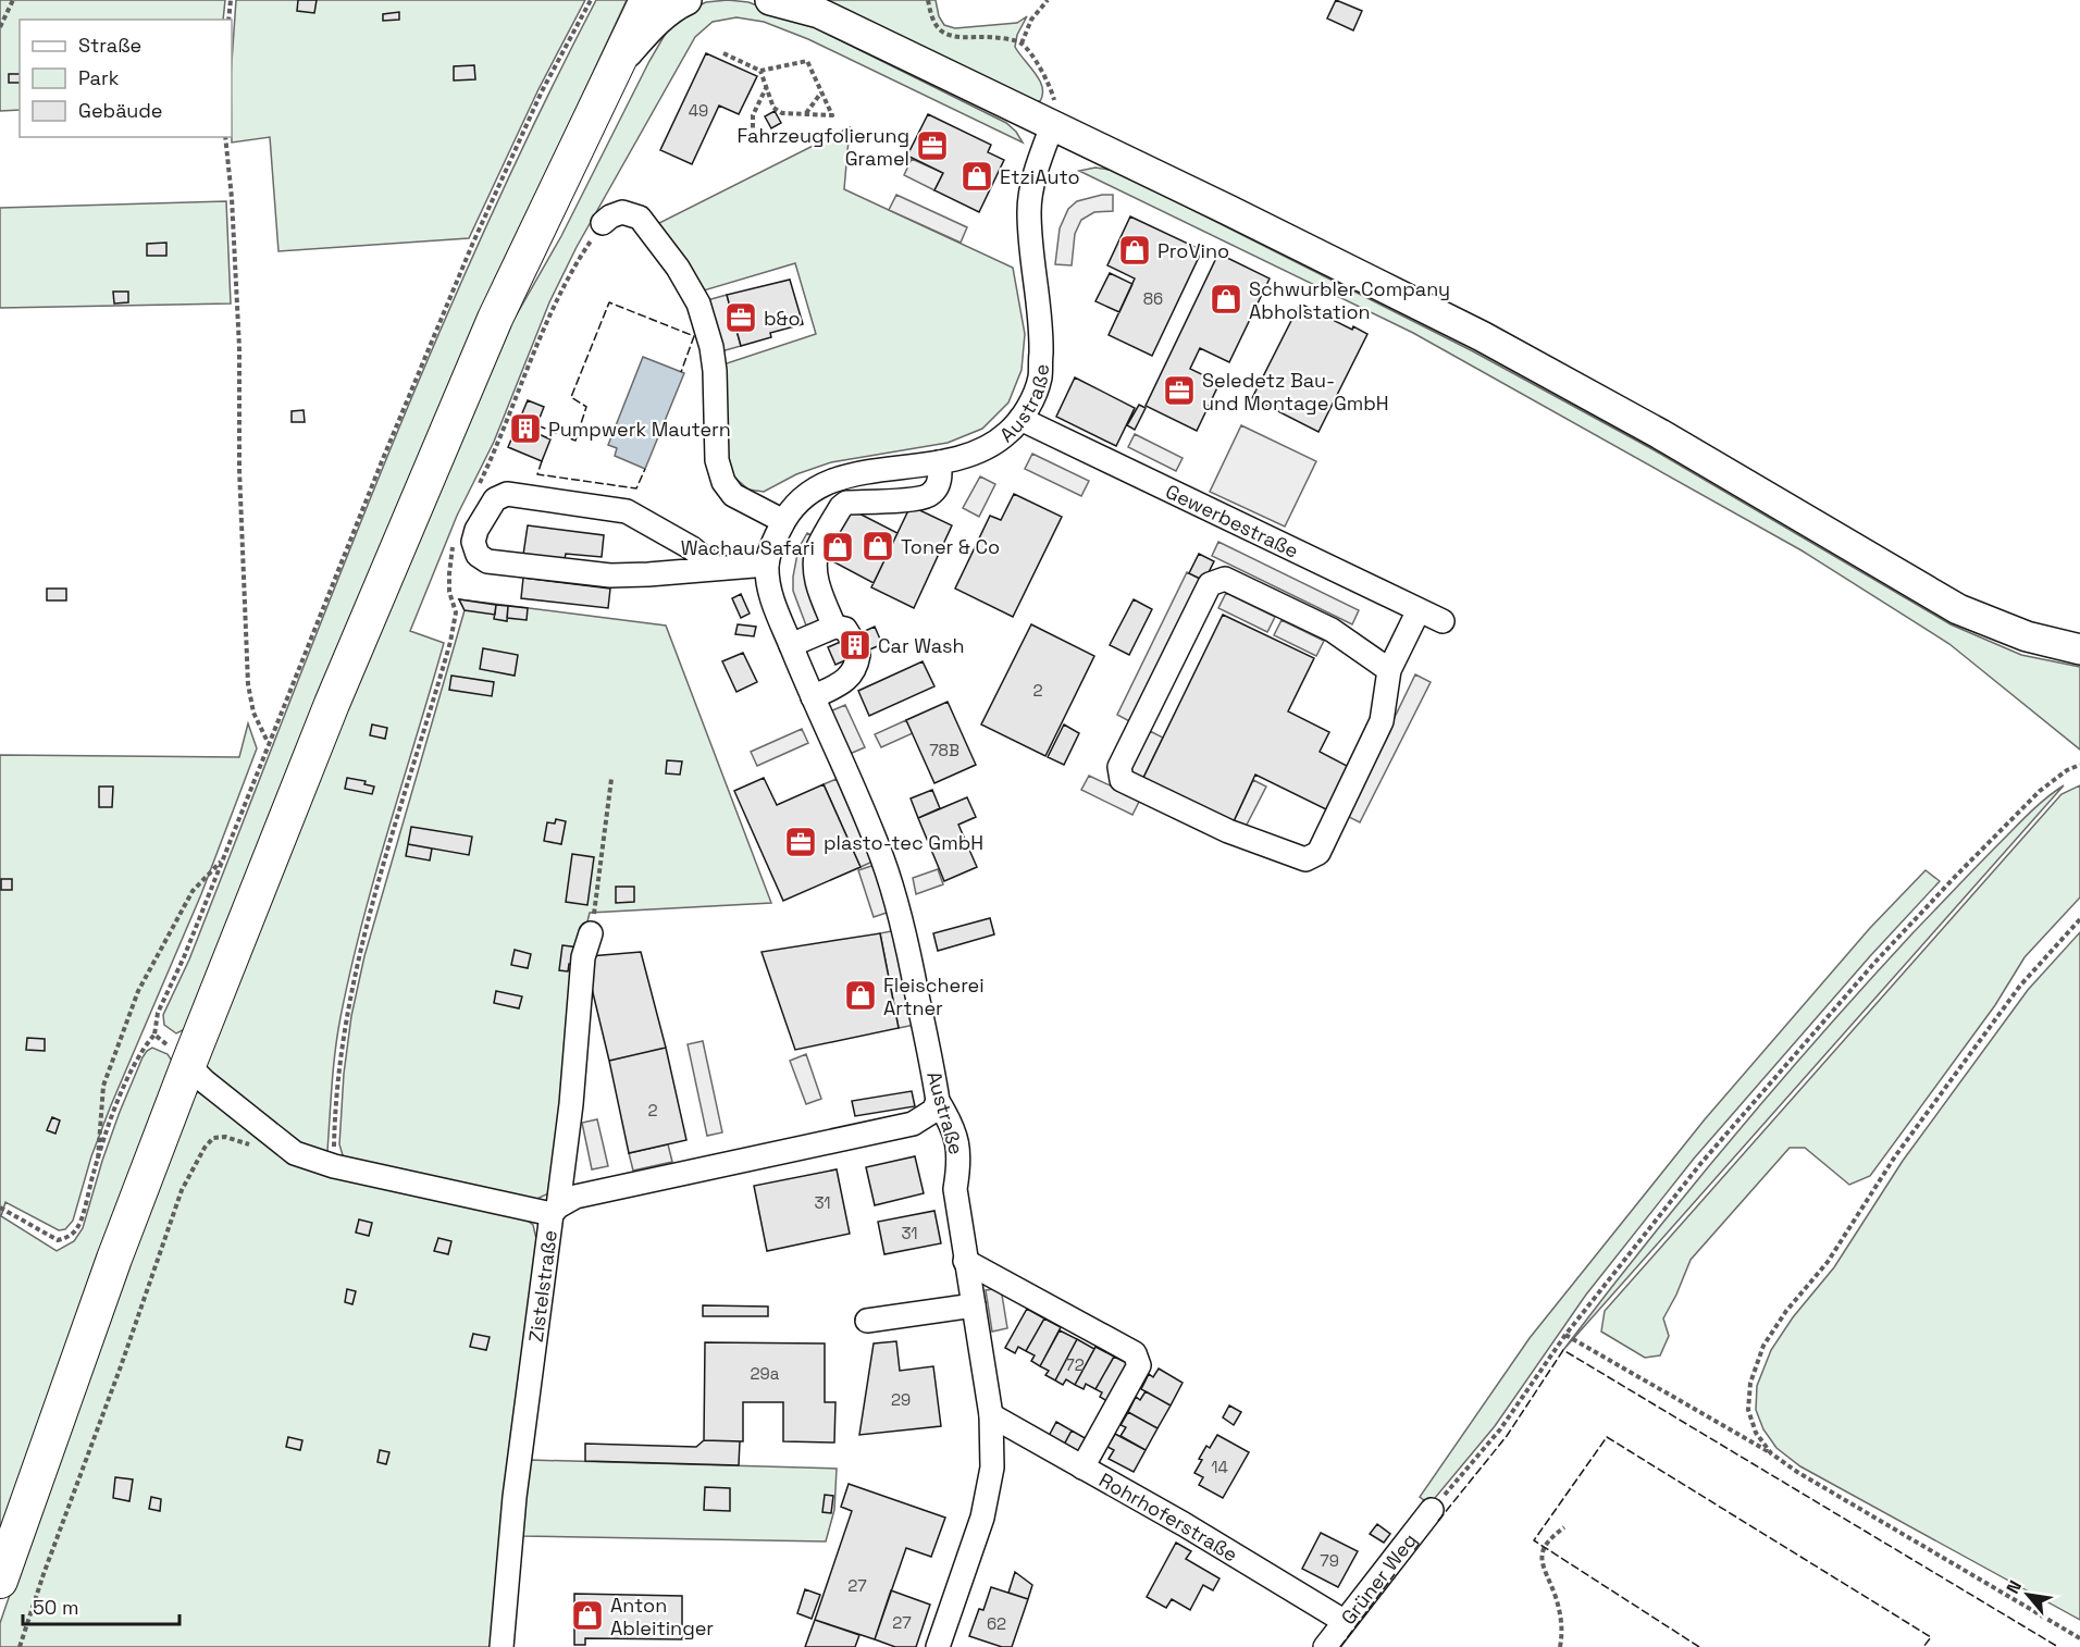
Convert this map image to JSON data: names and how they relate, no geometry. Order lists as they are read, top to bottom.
{
  "streets": {
    "street": [
      "Austraße",
      "Gewerbestraße",
      "Zistelstraße",
      "Rohrhoferstraße",
      "Grüner Weg"
    ]
  },
  "crossings": [
    ["Austraße", "Gewerbestraße"],
    ["Austraße", "Zistelstraße"],
    ["Austraße", "Rohrhoferstraße"],
    ["Rohrhoferstraße", "Grüner Weg"]
  ],
  "places": {
    "office": [
      "Fahrzeugfolierung Gramel",
      "b&o",
      "Seledetz Bau- und Montage GmbH",
      "plasto-tec GmbH"
    ],
    "shop": [
      "EtziAuto",
      "ProVino",
      "Schwurbler Company Abholstation",
      "Toner & Co",
      "Wachau Safari",
      "Fleischerei Artner",
      "Anton Ableitinger"
    ],
    "building": ["Pumpwerk Mautern", "Car Wash"]
  },
  "house_numbers": [
    "49",
    "86",
    "2",
    "78B",
    "2",
    "31",
    "31",
    "72",
    "29a",
    "29",
    "14",
    "79",
    "27",
    "27",
    "62"
  ],
  "legend": ["Straße", "Park", "Gebäude"],
  "scale_bar": "50 m",
  "north": "top left"
}
